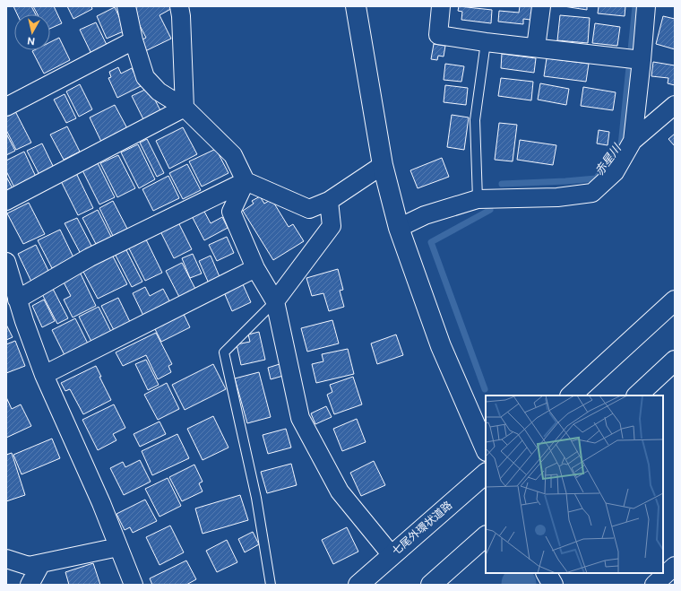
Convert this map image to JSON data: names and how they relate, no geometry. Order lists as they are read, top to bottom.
{
  "streets": {
    "street": ["七尾外環状道路"]
  },
  "water": ["赤星川"],
  "north": "bottom"
}
